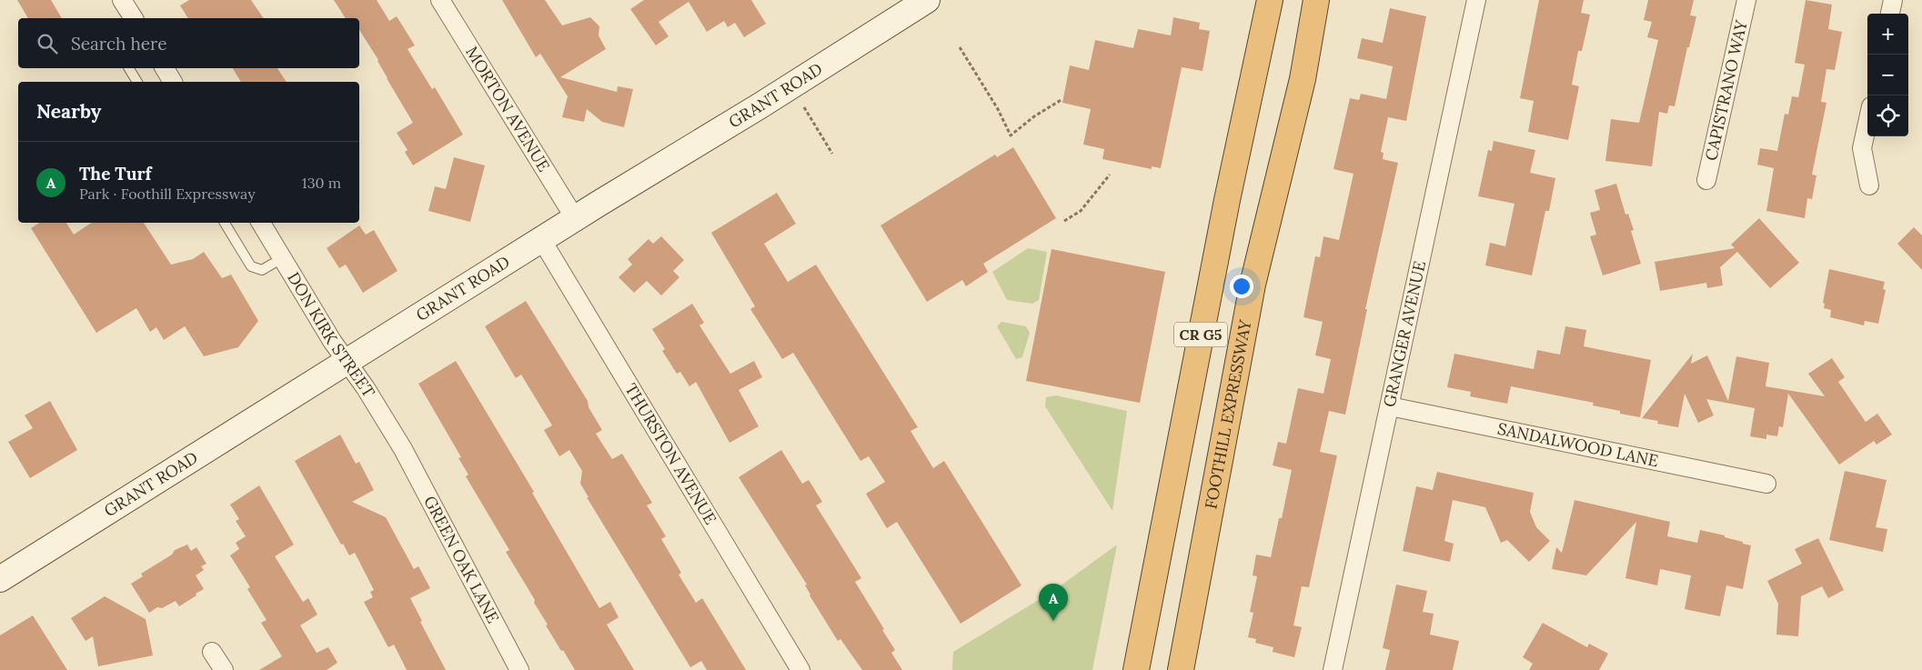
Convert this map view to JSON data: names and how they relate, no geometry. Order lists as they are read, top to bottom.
{
  "streets": {
    "highway": ["CR G5", "FOOTHILL EXPRESSWAY"],
    "main road": ["GRANT ROAD"],
    "street": [
      "CAPISTRANO WAY",
      "MORTON AVENUE",
      "DON KIRK STREET",
      "GRANGER AVENUE",
      "SANDALWOOD LANE",
      "THURSTON AVENUE",
      "GREEN OAK LANE"
    ]
  },
  "crossings": [
    ["GRANT ROAD", "MORTON AVENUE"],
    ["GRANT ROAD", "DON KIRK STREET"],
    ["GRANT ROAD", "THURSTON AVENUE"],
    ["DON KIRK STREET", "GREEN OAK LANE"],
    ["GRANGER AVENUE", "SANDALWOOD LANE"]
  ],
  "page": {
    "map_buttons": ["+", "−"],
    "search": "Search here",
    "heading": "Nearby",
    "list": [
      {
        "mark": "A",
        "name": "The Turf",
        "note": "Park · Foothill Expressway",
        "value": "130 m"
      }
    ],
    "pins": "A"
  }
}
